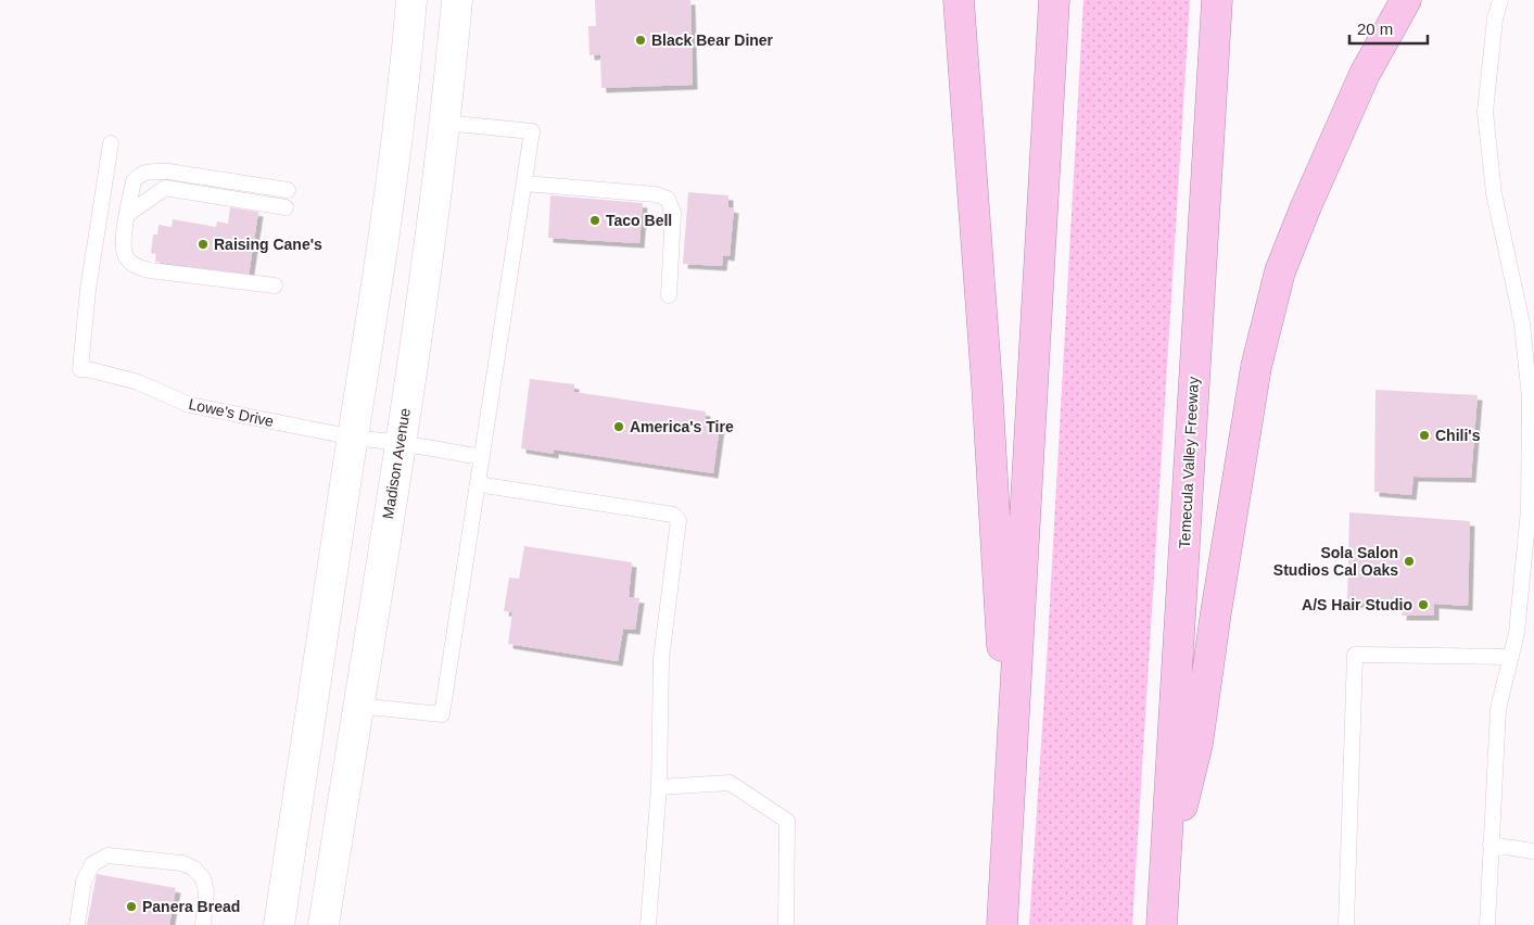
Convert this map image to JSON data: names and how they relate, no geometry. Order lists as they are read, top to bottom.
{
  "streets": {
    "highway": ["Temecula Valley Freeway"],
    "main road": ["Madison Avenue"],
    "lane": ["Lowe's Drive"]
  },
  "crossings": [
    ["Lowe's Drive", "Madison Avenue"]
  ],
  "places": [
    "Black Bear Diner",
    "Taco Bell",
    "Raising Cane's",
    "America's Tire",
    "Chili's",
    "Sola Salon Studios Cal Oaks",
    "A/S Hair Studio",
    "Panera Bread"
  ],
  "scale_bar": "20 m"
}
